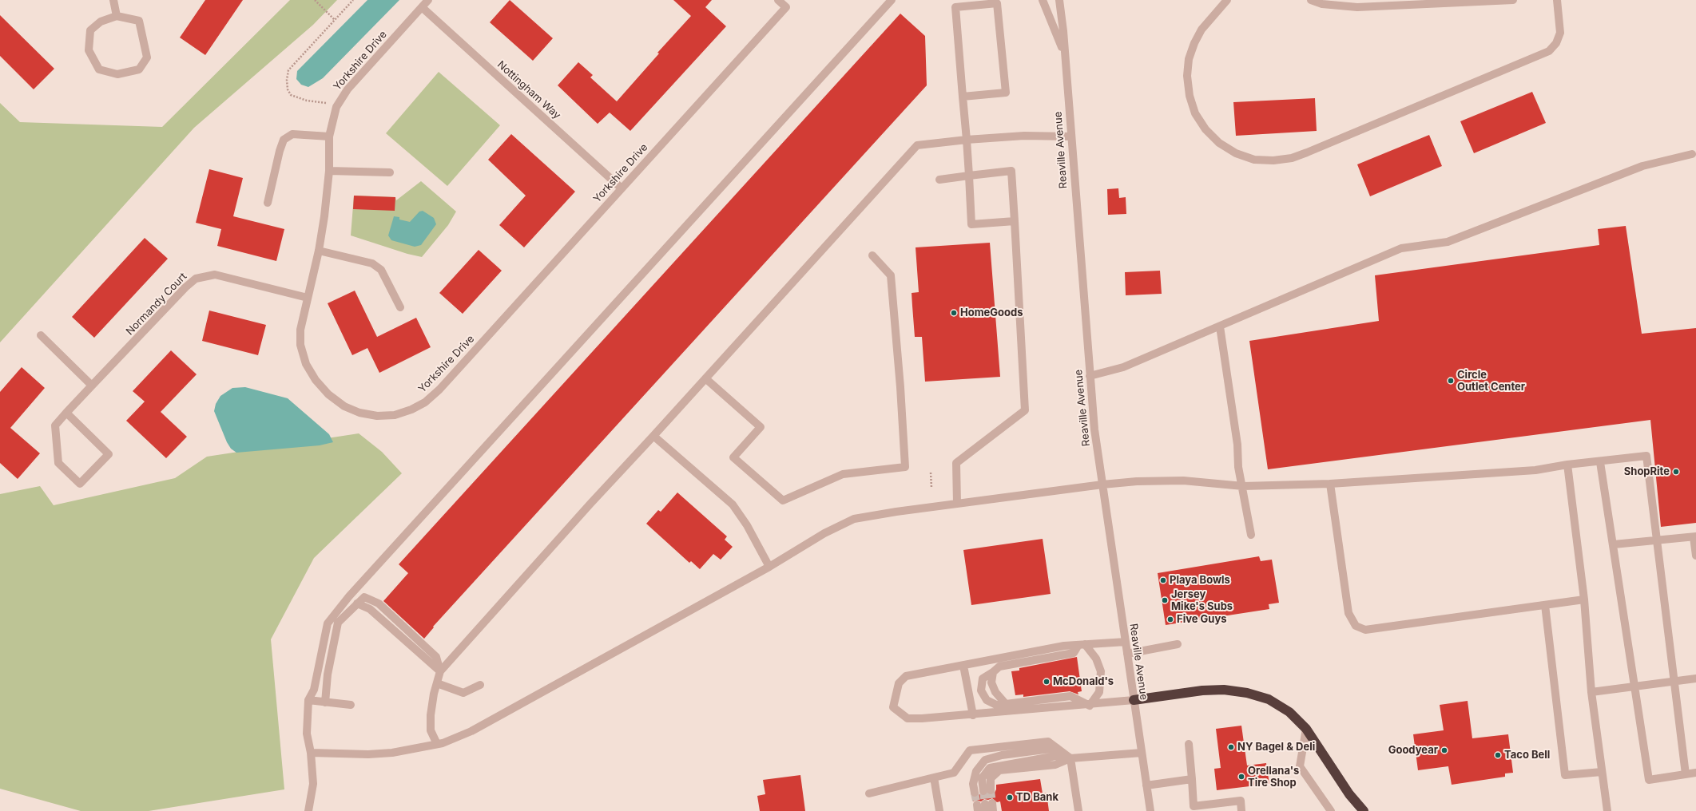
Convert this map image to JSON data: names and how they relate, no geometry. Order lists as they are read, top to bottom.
{
  "streets": {
    "street": [
      "Yorkshire Drive",
      "Nottingham Way",
      "Reaville Avenue",
      "Normandy Court"
    ]
  },
  "crossings": [
    ["Yorkshire Drive", "Nottingham Way"],
    ["Yorkshire Drive", "Normandy Court"]
  ],
  "places": [
    "HomeGoods",
    "Circle Outlet Center",
    "ShopRite",
    "Playa Bowls",
    "Jersey Mike's Subs",
    "Five Guys",
    "McDonald's",
    "NY Bagel & Deli",
    "Goodyear",
    "Taco Bell",
    "Orellana's Tire Shop",
    "TD Bank"
  ]
}
